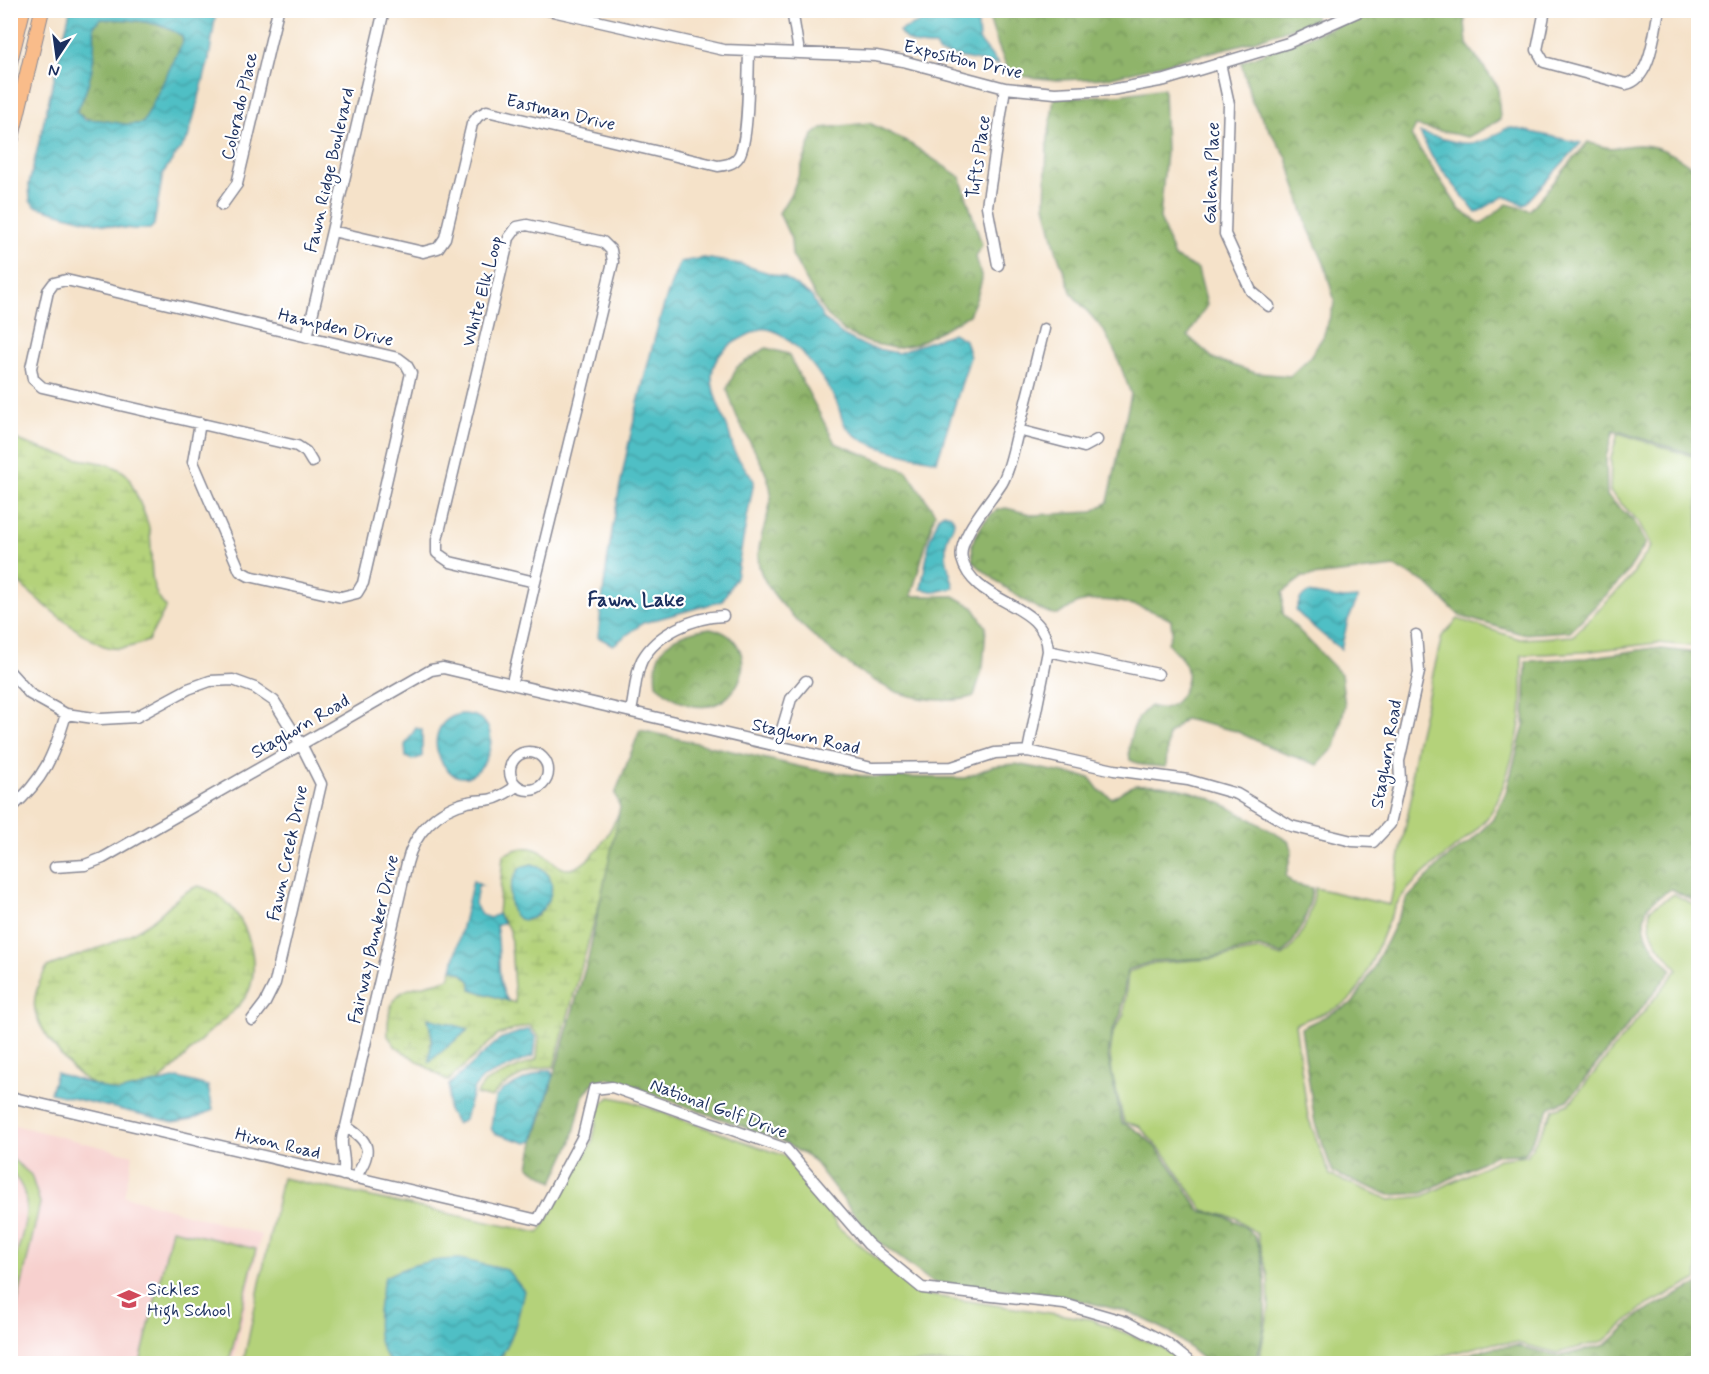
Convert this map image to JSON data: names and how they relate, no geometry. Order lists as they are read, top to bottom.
{
  "streets": {
    "street": [
      "Exposition Drive",
      "Colorado Place",
      "Eastman Drive",
      "Tufts Place",
      "Fawn Ridge Boulevard",
      "Galena Place",
      "White Elk Loop",
      "Hampden Drive",
      "Staghorn Road",
      "Fawn Creek Drive",
      "Fairway Bunker Drive",
      "National Golf Drive",
      "Hixon Road"
    ]
  },
  "crossings": [
    ["Exposition Drive", "Eastman Drive"],
    ["Exposition Drive", "Tufts Place"],
    ["Exposition Drive", "Galena Place"],
    ["Eastman Drive", "Fawn Ridge Boulevard"],
    ["Fawn Ridge Boulevard", "Hampden Drive"],
    ["White Elk Loop", "Staghorn Road"],
    ["Staghorn Road", "Fawn Creek Drive"],
    ["Fairway Bunker Drive", "Hixon Road"],
    ["National Golf Drive", "Hixon Road"]
  ],
  "districts": ["Fawn Lake"],
  "places": {
    "school or university": ["Sickles High School"]
  },
  "north": "bottom"
}
